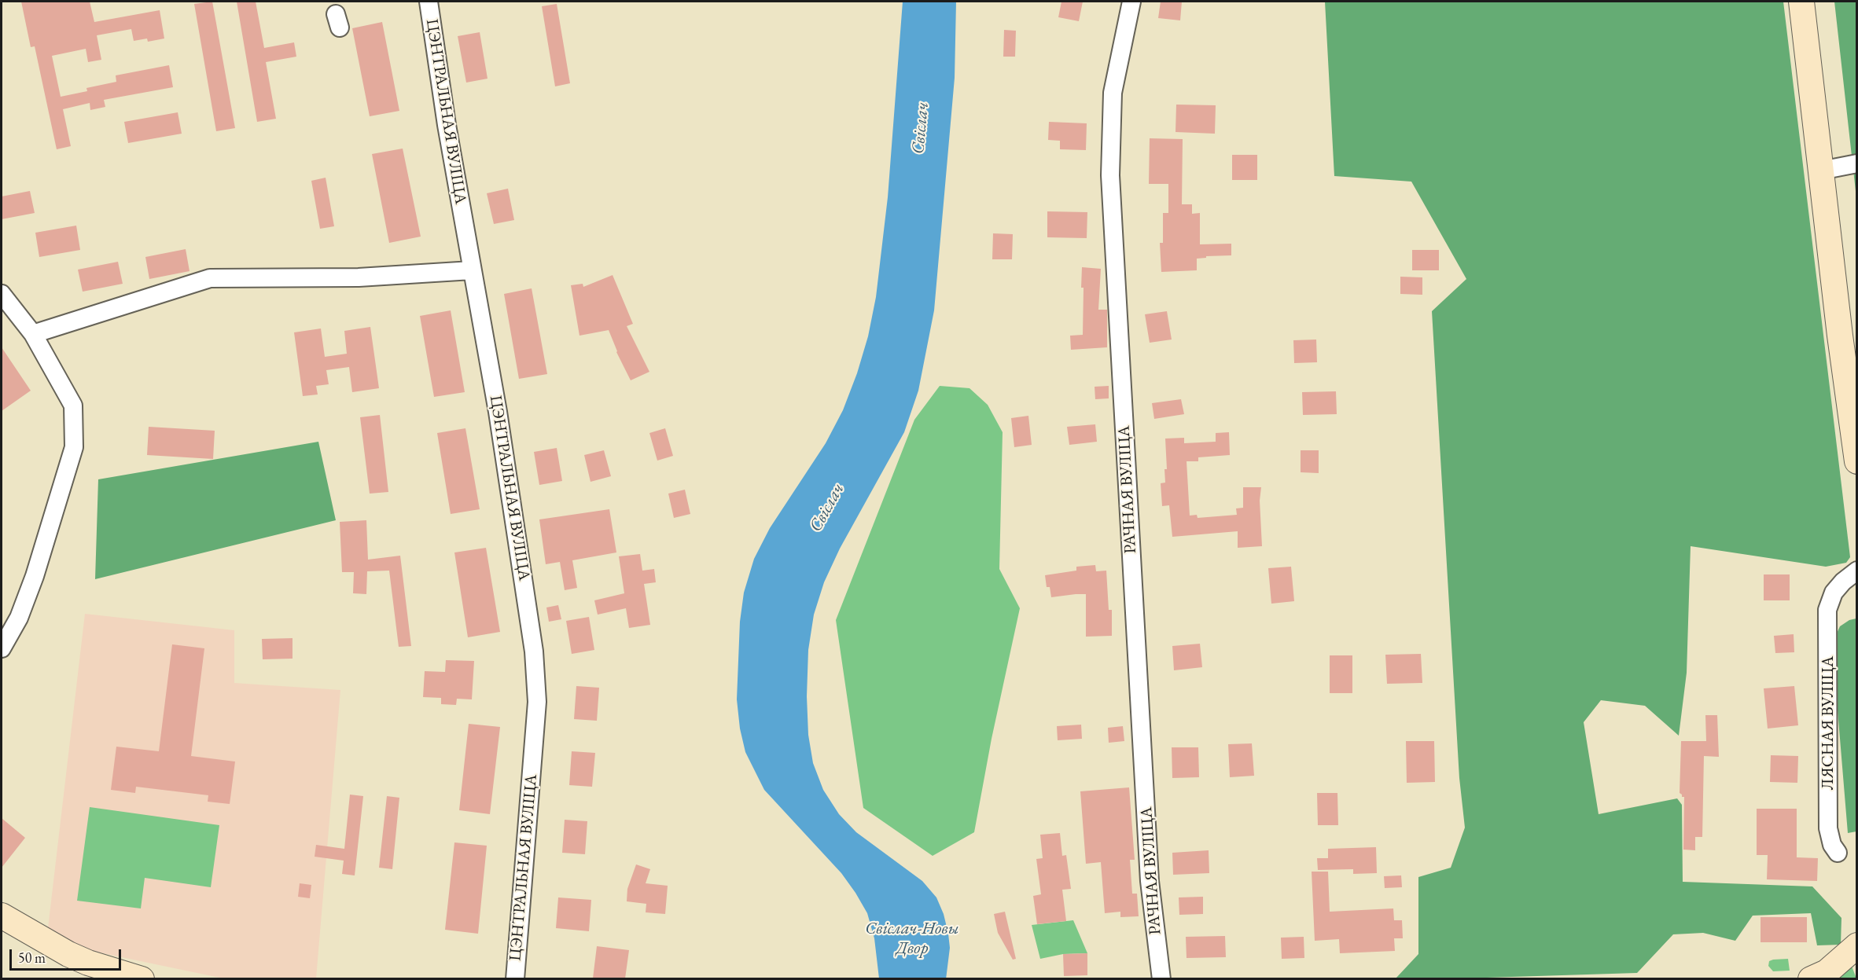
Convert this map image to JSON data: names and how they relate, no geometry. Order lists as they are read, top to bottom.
{
  "streets": {
    "street": ["ЦЭНТРАЛЬНАЯ ВУЛІЦА", "РАЧНАЯ ВУЛІЦА", "ЛЯСНАЯ ВУЛІЦА"]
  },
  "water": ["Свіслач", "Свіслач-Новы Двор"],
  "scale_bar": "50 m"
}
